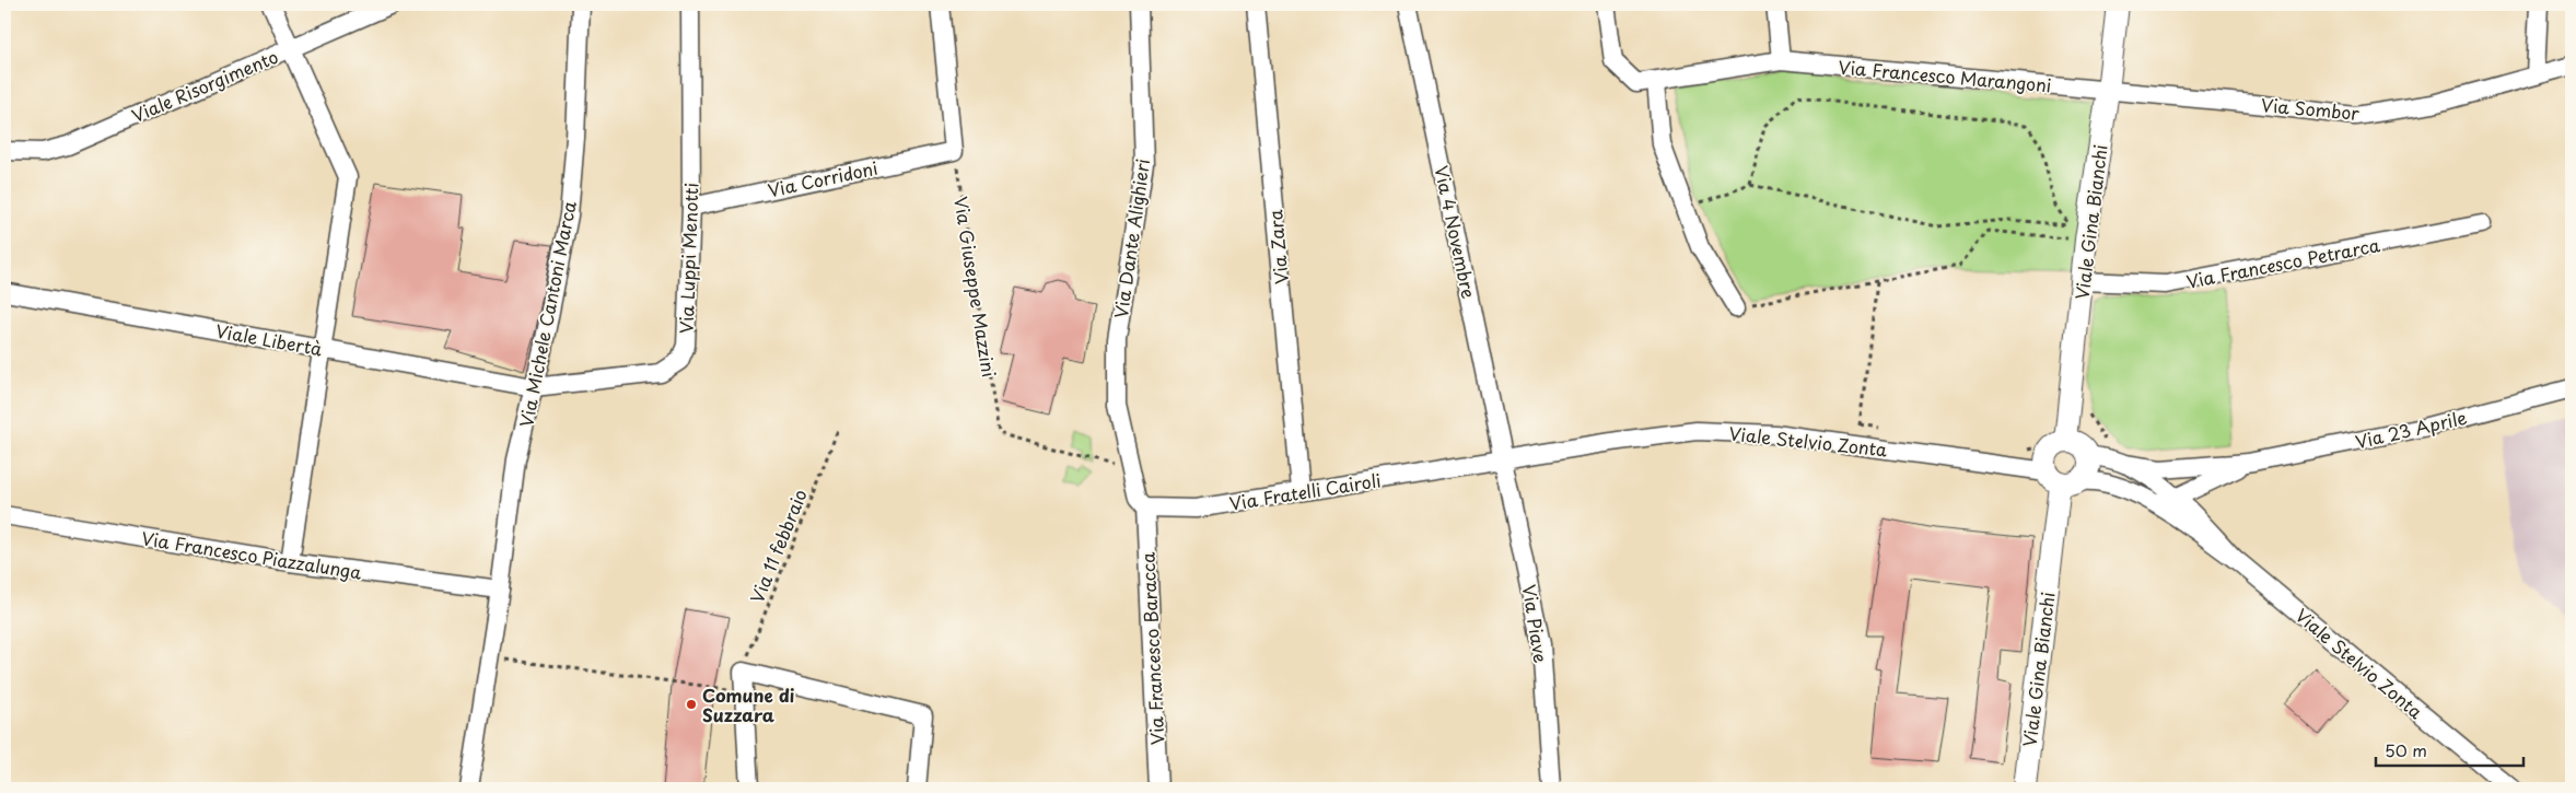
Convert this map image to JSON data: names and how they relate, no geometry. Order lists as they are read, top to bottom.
{
  "streets": {
    "street": [
      "Via Francesco Marangoni",
      "Viale Risorgimento",
      "Via Sombor",
      "Via Corridoni",
      "Viale Gina Bianchi",
      "Via 4 Novembre",
      "Via Dante Alighieri",
      "Via Zara",
      "Via Luppi Menotti",
      "Via Francesco Petrarca",
      "Via Michele Cantoni Marca",
      "Viale Libertà",
      "Via 23 Aprile",
      "Viale Stelvio Zonta",
      "Via Fratelli Cairoli",
      "Via Francesco Piazzalunga",
      "Via Piave",
      "Via Francesco Baracca"
    ],
    "path": ["Via Giuseppe Mazzini", "Via 11 febbraio"]
  },
  "crossings": [
    ["Via Francesco Marangoni", "Via Sombor"],
    ["Via Francesco Marangoni", "Viale Gina Bianchi"],
    ["Via Sombor", "Viale Gina Bianchi"],
    ["Via Corridoni", "Via Luppi Menotti"],
    ["Via Corridoni", "Via Giuseppe Mazzini"],
    ["Viale Gina Bianchi", "Via Francesco Petrarca"],
    ["Viale Gina Bianchi", "Viale Stelvio Zonta"],
    ["Via 4 Novembre", "Viale Stelvio Zonta"],
    ["Via 4 Novembre", "Via Fratelli Cairoli"],
    ["Via 4 Novembre", "Via Piave"],
    ["Via Dante Alighieri", "Via Giuseppe Mazzini"],
    ["Via Zara", "Via Fratelli Cairoli"],
    ["Via Luppi Menotti", "Via Michele Cantoni Marca"],
    ["Via Luppi Menotti", "Viale Libertà"],
    ["Via Michele Cantoni Marca", "Viale Libertà"],
    ["Via Michele Cantoni Marca", "Via Francesco Piazzalunga"],
    ["Viale Stelvio Zonta", "Via Fratelli Cairoli"],
    ["Viale Stelvio Zonta", "Via Piave"],
    ["Via Fratelli Cairoli", "Via Piave"],
    ["Via Fratelli Cairoli", "Via Francesco Baracca"]
  ],
  "places": ["Comune di Suzzara"],
  "scale_bar": "50 m"
}
